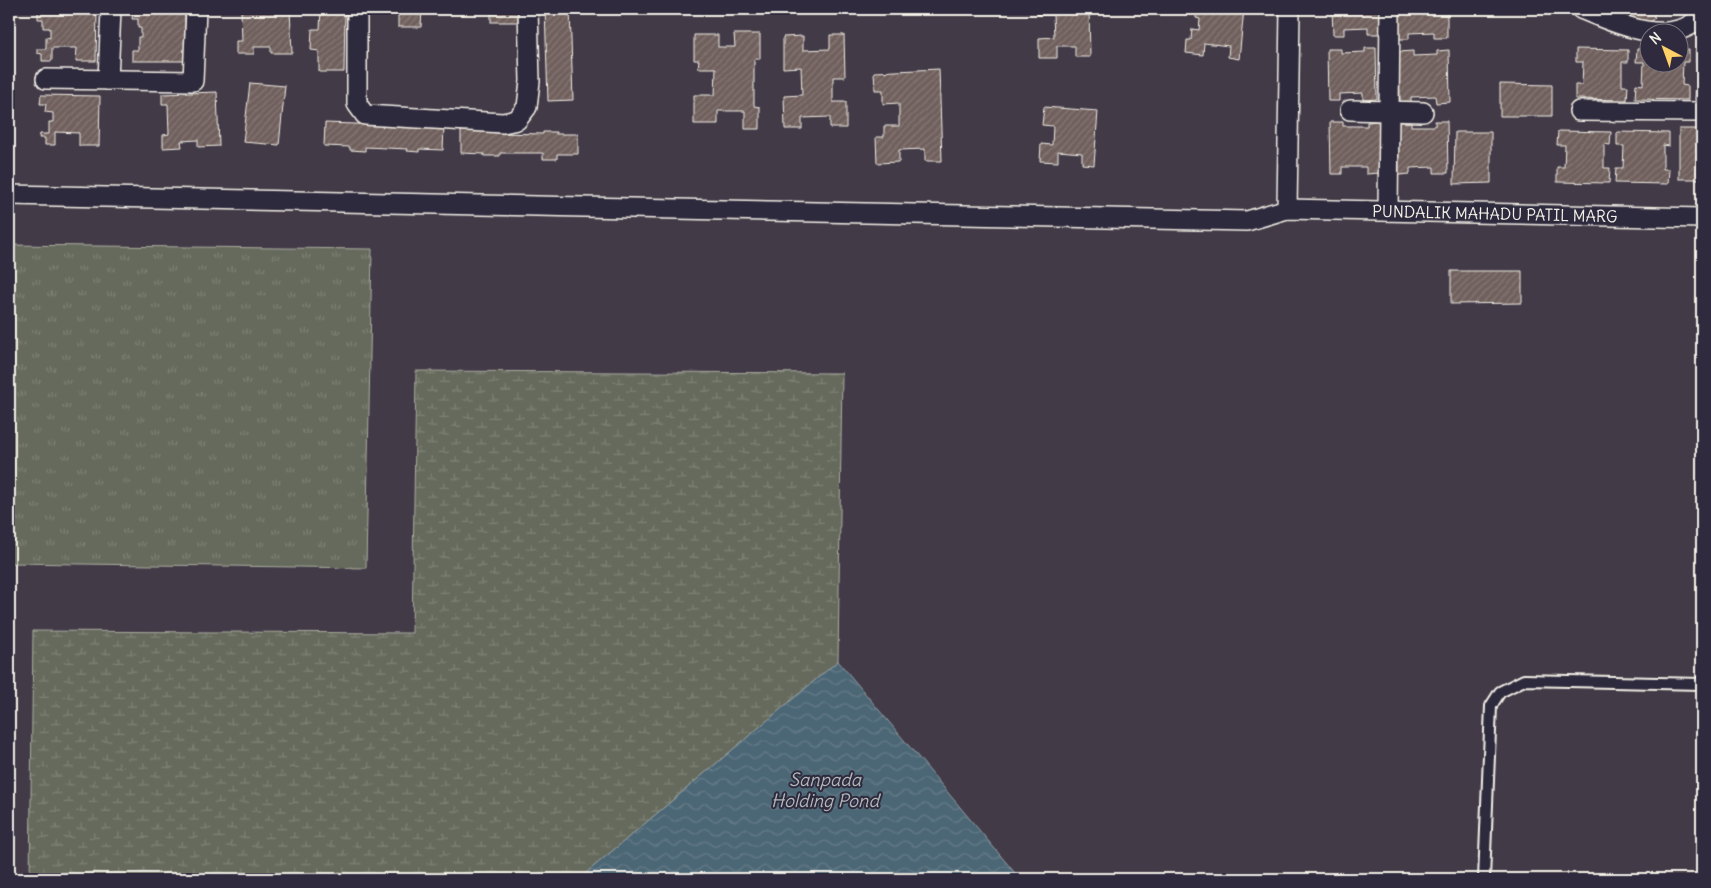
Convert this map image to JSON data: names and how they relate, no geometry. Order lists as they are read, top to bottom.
{
  "streets": {
    "street": ["PUNDALIK MAHADU PATIL MARG"]
  },
  "water": ["Sanpada Holding Pond"],
  "north": "top left"
}
